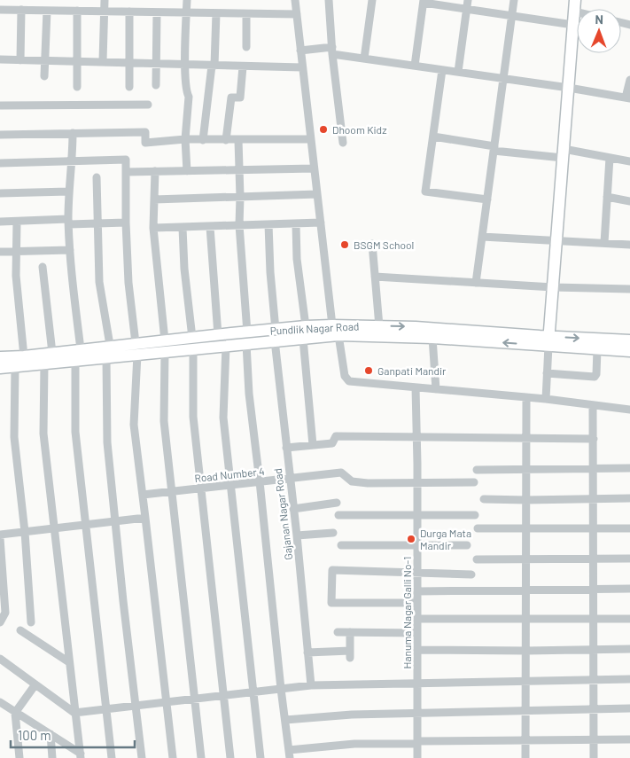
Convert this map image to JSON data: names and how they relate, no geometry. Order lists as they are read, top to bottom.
{
  "streets": {
    "main road": ["Pundlik Nagar Road"],
    "street": ["Road Number 4", "Gajanan Nagar Road", "Hanuma Nagar Galli No-1"]
  },
  "crossings": [
    ["Pundlik Nagar Road", "Gajanan Nagar Road"],
    ["Road Number 4", "Gajanan Nagar Road"],
    ["Road Number 4", "Hanuma Nagar Galli No-1"]
  ],
  "places": [
    "Dhoom Kidz",
    "BSGM School",
    "Ganpati Mandir",
    "Durga Mata Mandir"
  ],
  "scale_bar": "100 m",
  "north": "top"
}
